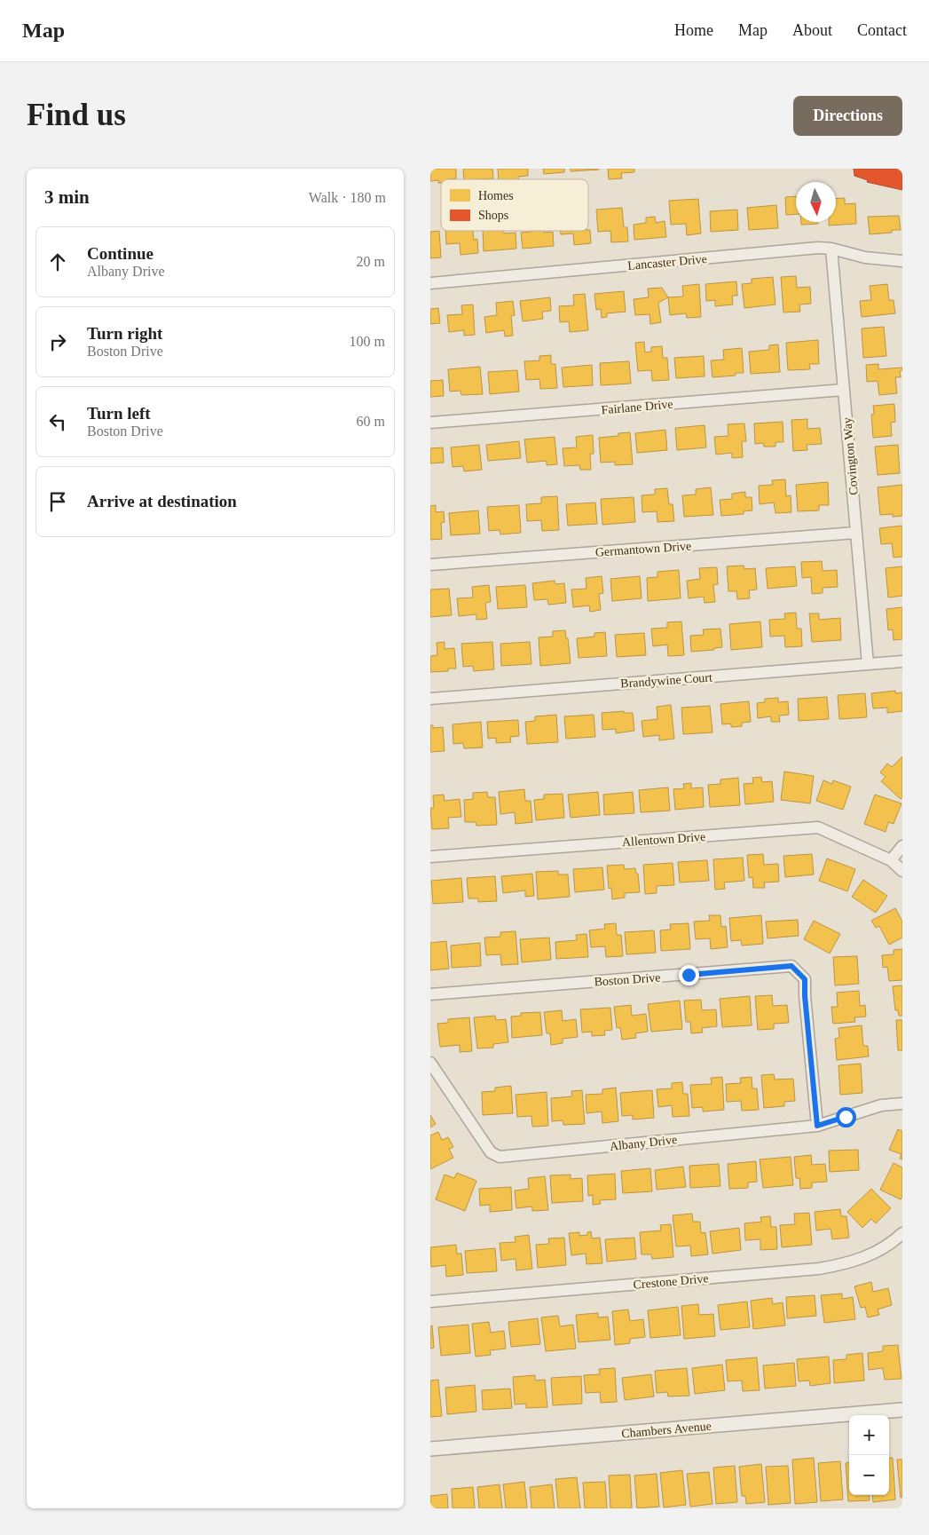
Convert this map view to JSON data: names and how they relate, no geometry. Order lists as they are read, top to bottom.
{
  "streets": {
    "street": [
      "Lancaster Drive",
      "Fairlane Drive",
      "Covington Way",
      "Germantown Drive",
      "Brandywine Court",
      "Allentown Drive",
      "Boston Drive",
      "Albany Drive",
      "Crestone Drive",
      "Chambers Avenue"
    ]
  },
  "crossings": [
    ["Lancaster Drive", "Covington Way"],
    ["Fairlane Drive", "Covington Way"],
    ["Covington Way", "Germantown Drive"],
    ["Covington Way", "Brandywine Court"],
    ["Boston Drive", "Albany Drive"]
  ],
  "legend": ["Homes", "Shops"],
  "north": "bottom",
  "page": {
    "header": "Map",
    "nav": [
      "Home",
      "Map",
      "About",
      "Contact"
    ],
    "buttons": "Directions",
    "title": "Find us",
    "heading": ["3 min", "Walk · 180 m"],
    "list": [
      ["Continue", "Albany Drive", "20 m"],
      ["Turn right", "Boston Drive", "100 m"],
      ["Turn left", "Boston Drive", "60 m"],
      "Arrive at destination"
    ],
    "map_buttons": ["+", "−"]
  }
}
